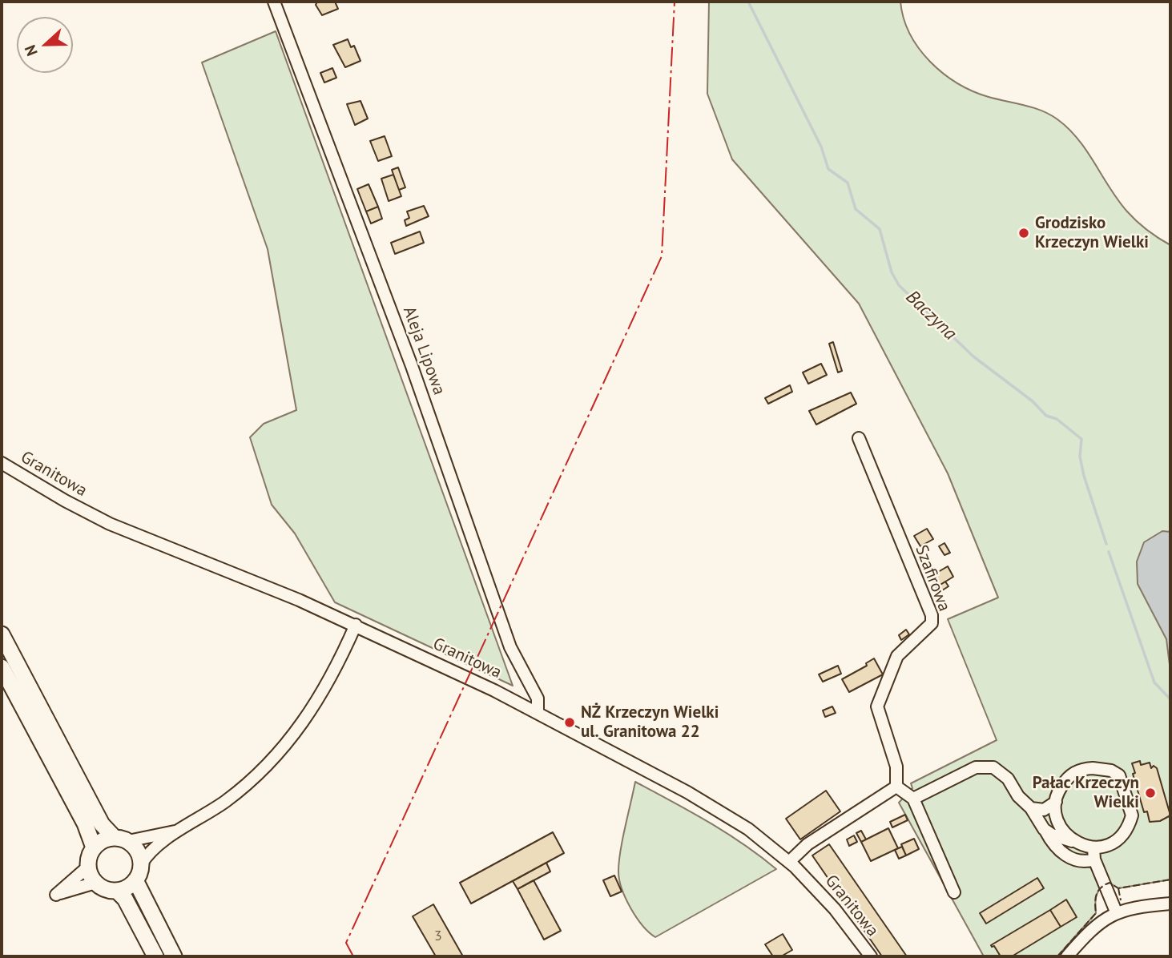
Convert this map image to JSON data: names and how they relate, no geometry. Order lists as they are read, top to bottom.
{
  "streets": {
    "street": ["Aleja Lipowa", "Granitowa", "Szafirowa"]
  },
  "crossings": [
    ["Aleja Lipowa", "Granitowa"]
  ],
  "water": ["Baczyna"],
  "places": ["Grodzisko Krzeczyn Wielki", "NŻ Krzeczyn Wielki ul. Granitowa 22", "Pałac Krzeczyn Wielki"],
  "house_numbers": ["3"],
  "north": "left"
}
